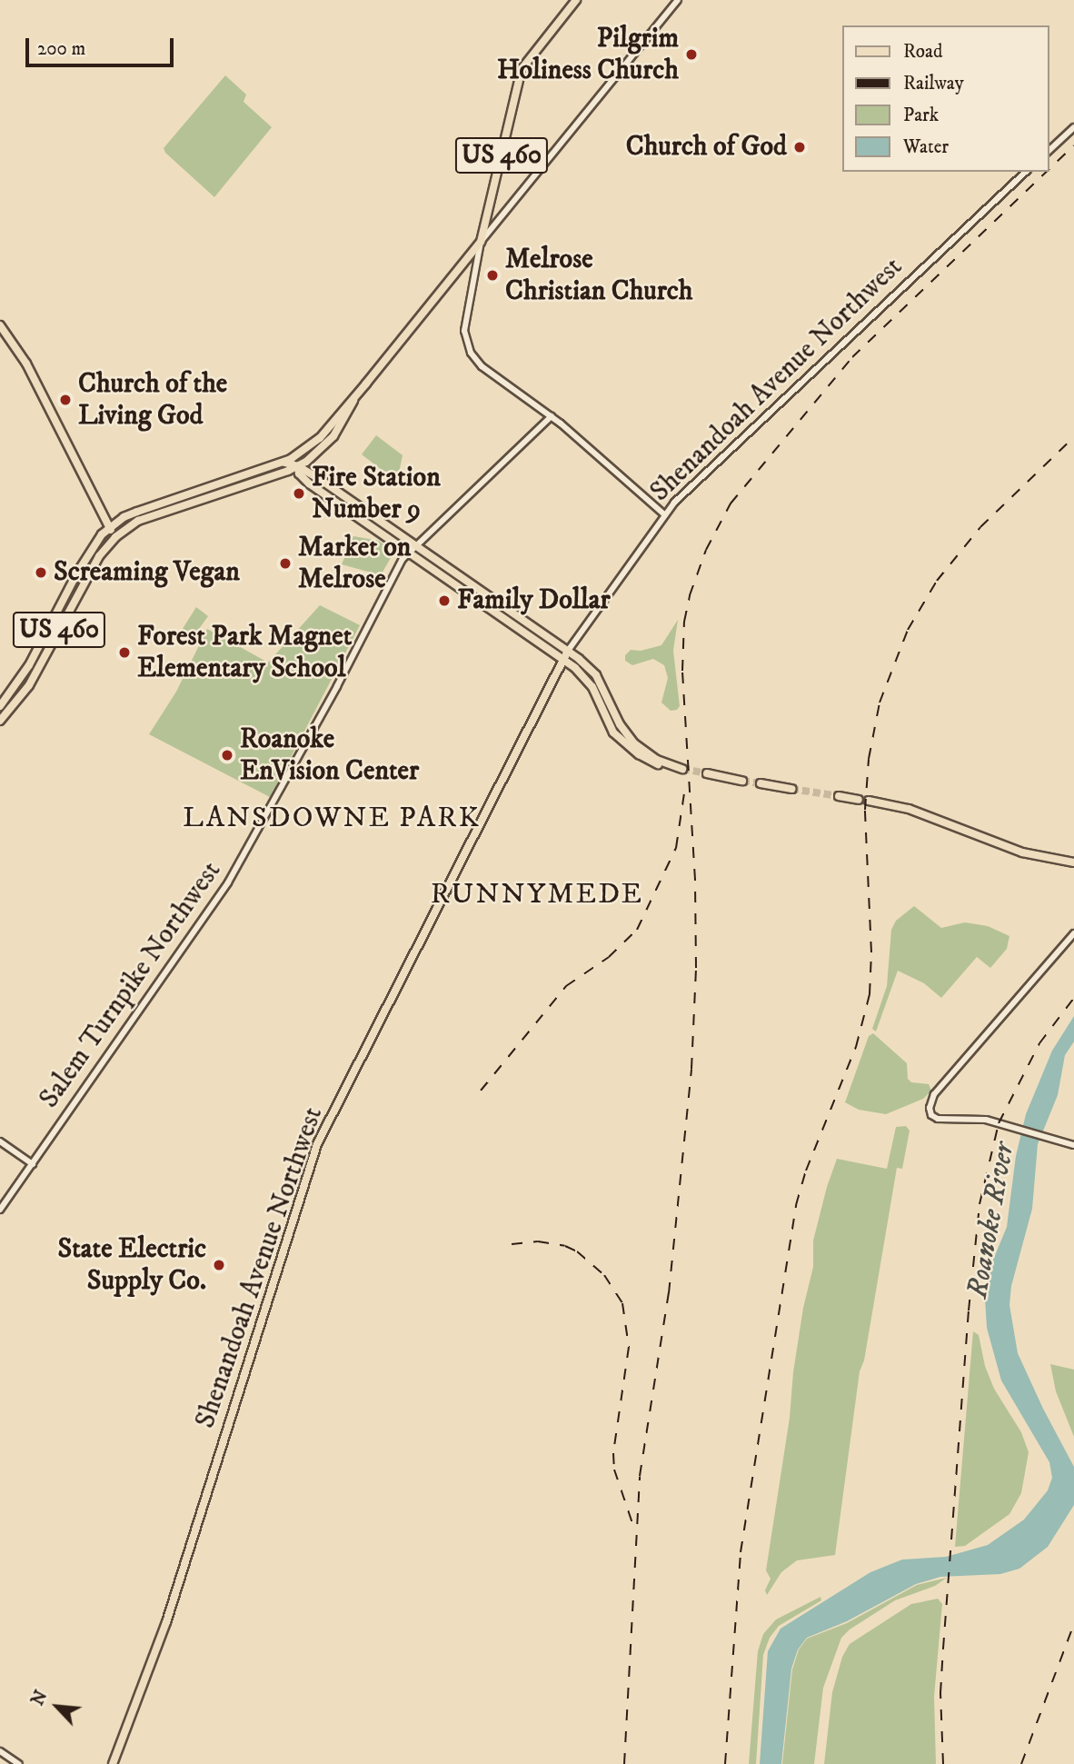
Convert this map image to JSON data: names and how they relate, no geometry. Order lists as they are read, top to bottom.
{
  "streets": {
    "main road": ["US 460", "Shenandoah Avenue Northwest"],
    "street": ["Salem Turnpike Northwest"]
  },
  "districts": ["LANSDOWNE PARK", "RUNNYMEDE"],
  "water": ["Roanoke River"],
  "places": [
    "Pilgrim Holiness Church",
    "Church of God",
    "Melrose Christian Church",
    "Church of the Living God",
    "Fire Station Number 9",
    "Market on Melrose",
    "Screaming Vegan",
    "Family Dollar",
    "Forest Park Magnet Elementary School",
    "Roanoke EnVision Center",
    "State Electric Supply Co."
  ],
  "legend": [
    "Road",
    "Railway",
    "Park",
    "Water"
  ],
  "scale_bar": "200 m",
  "north": "top left"
}
